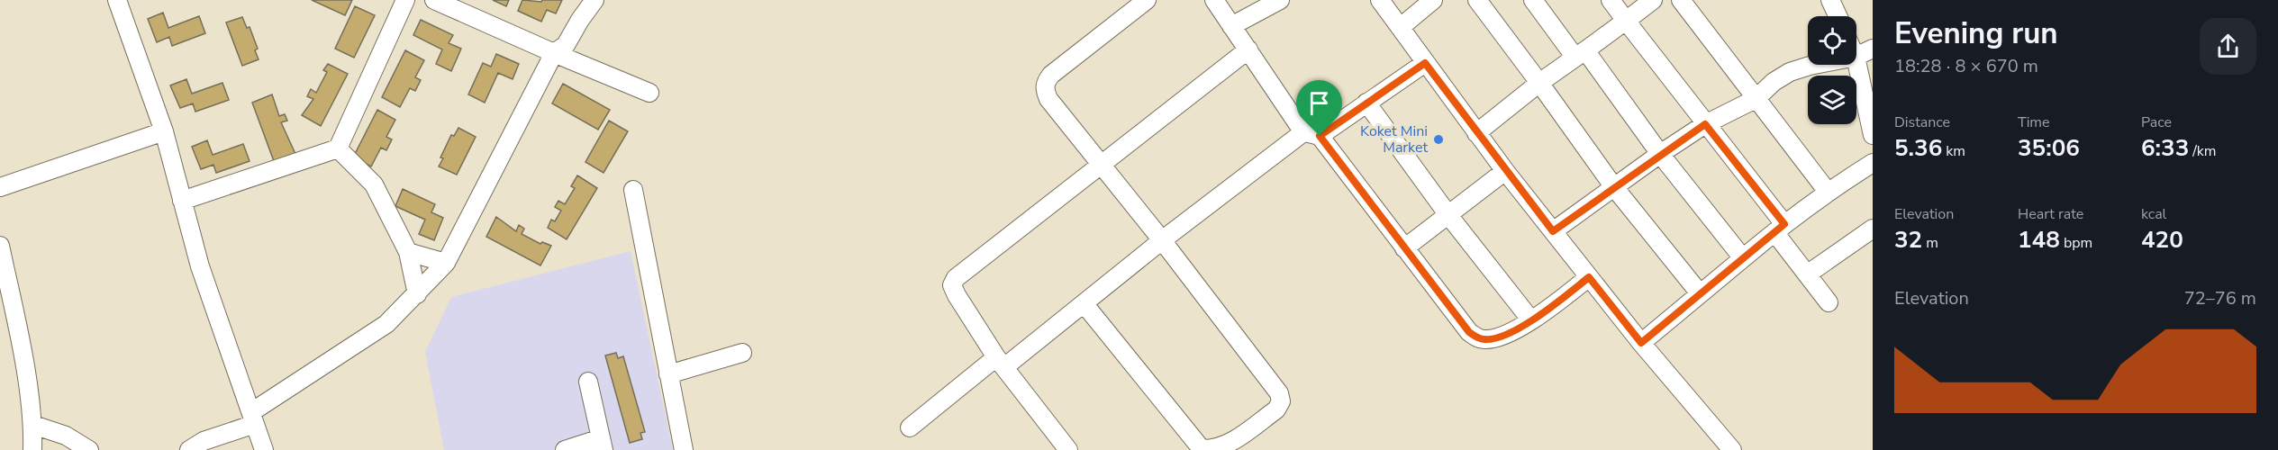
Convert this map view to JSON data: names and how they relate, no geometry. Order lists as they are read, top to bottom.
{
  "places": ["Koket Mini Market"],
  "page": {
    "heading": ["Evening run", "18:28 · 8 × 670 m"],
    "stats": [
      ["Distance", "5.36 km"],
      ["Time", "35:06"],
      ["Pace", "6:33 /km"],
      ["Elevation", "32 m"],
      ["Heart rate", "148 bpm"],
      ["kcal", "420"]
    ],
    "chart": ["Elevation", "72–76 m"]
  }
}
